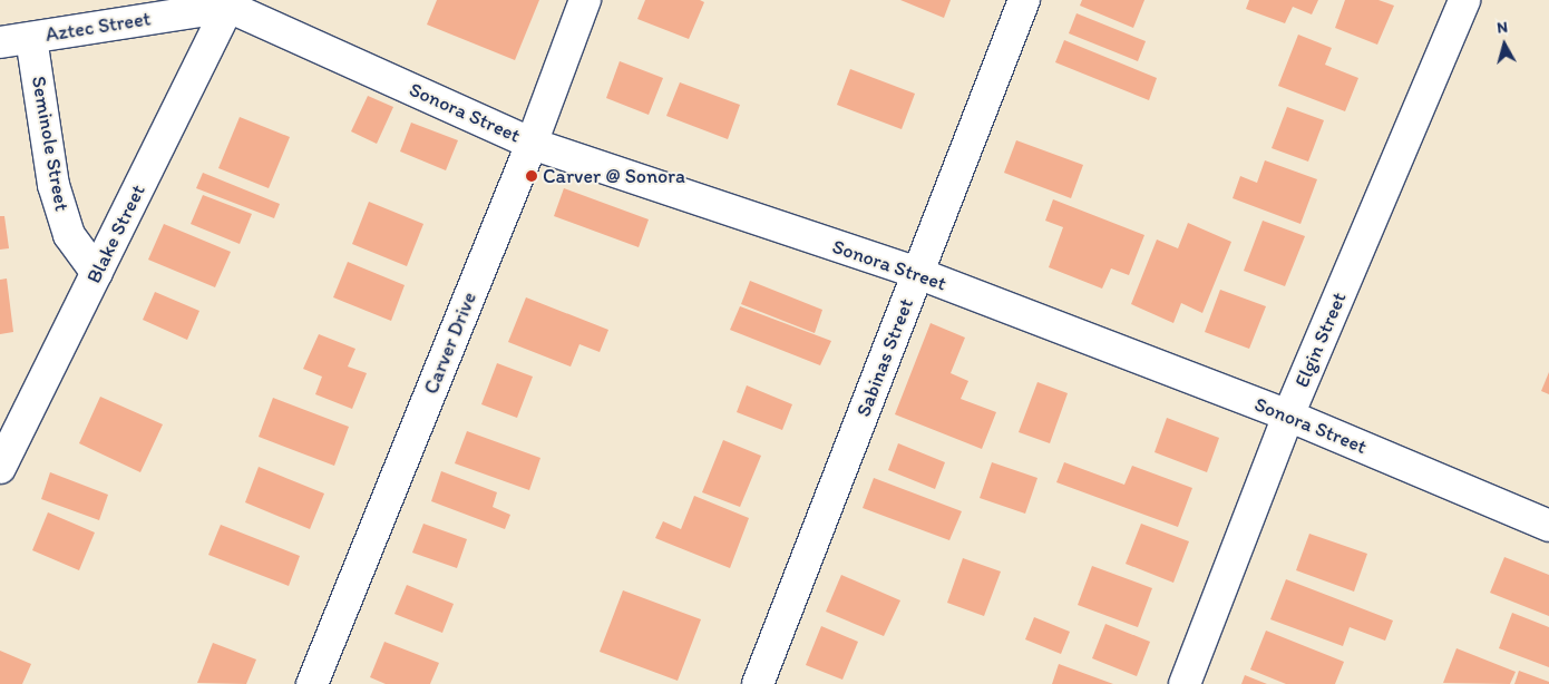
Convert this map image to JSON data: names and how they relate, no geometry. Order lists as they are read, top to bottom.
{
  "streets": {
    "street": [
      "Aztec Street",
      "Sonora Street",
      "Seminole Street",
      "Blake Street",
      "Elgin Street",
      "Carver Drive",
      "Sabinas Street"
    ]
  },
  "crossings": [
    ["Aztec Street", "Sonora Street"],
    ["Aztec Street", "Seminole Street"],
    ["Aztec Street", "Blake Street"],
    ["Sonora Street", "Blake Street"],
    ["Sonora Street", "Elgin Street"],
    ["Sonora Street", "Carver Drive"],
    ["Sonora Street", "Sabinas Street"],
    ["Seminole Street", "Blake Street"]
  ],
  "places": ["Carver @ Sonora"],
  "north": "top"
}
